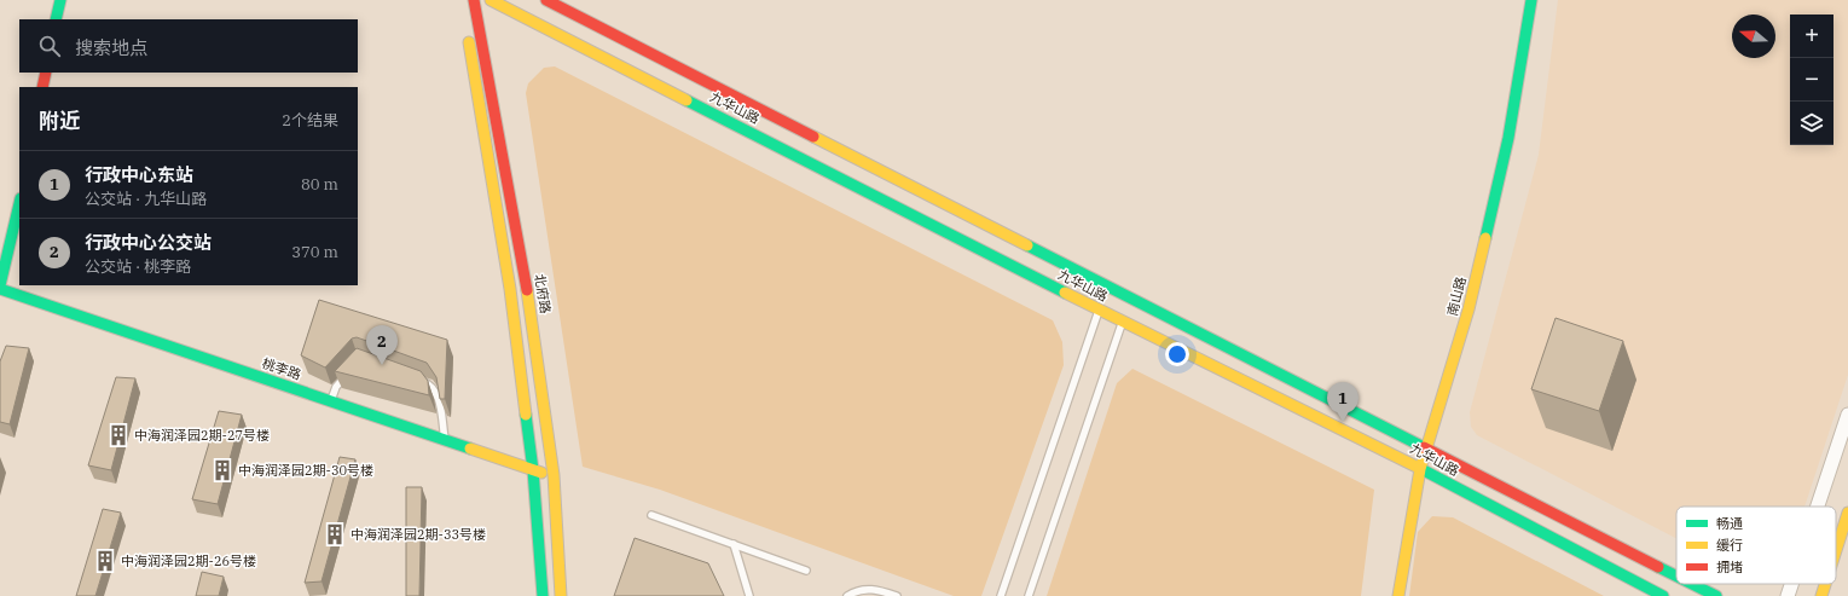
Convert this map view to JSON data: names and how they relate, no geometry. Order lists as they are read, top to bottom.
{
  "streets": {
    "main road": [
      "九华山路",
      "北府路",
      "南山路",
      "桃李路"
    ]
  },
  "crossings": [
    ["九华山路", "南山路"],
    ["北府路", "桃李路"]
  ],
  "places": {
    "building": [
      "中海润泽园2期-27号楼",
      "中海润泽园2期-30号楼",
      "中海润泽园2期-33号楼",
      "中海润泽园2期-26号楼"
    ]
  },
  "legend": ["畅通", "缓行", "拥堵"],
  "north": "left",
  "page": {
    "map_buttons": ["+", "−"],
    "search": "搜索地点",
    "heading": ["附近", "2个结果"],
    "list": [
      {
        "mark": "1",
        "name": "行政中心东站",
        "note": "公交站 · 九华山路",
        "value": "80 m"
      },
      {
        "mark": "2",
        "name": "行政中心公交站",
        "note": "公交站 · 桃李路",
        "value": "370 m"
      }
    ],
    "pins": ["2", "1"]
  }
}
